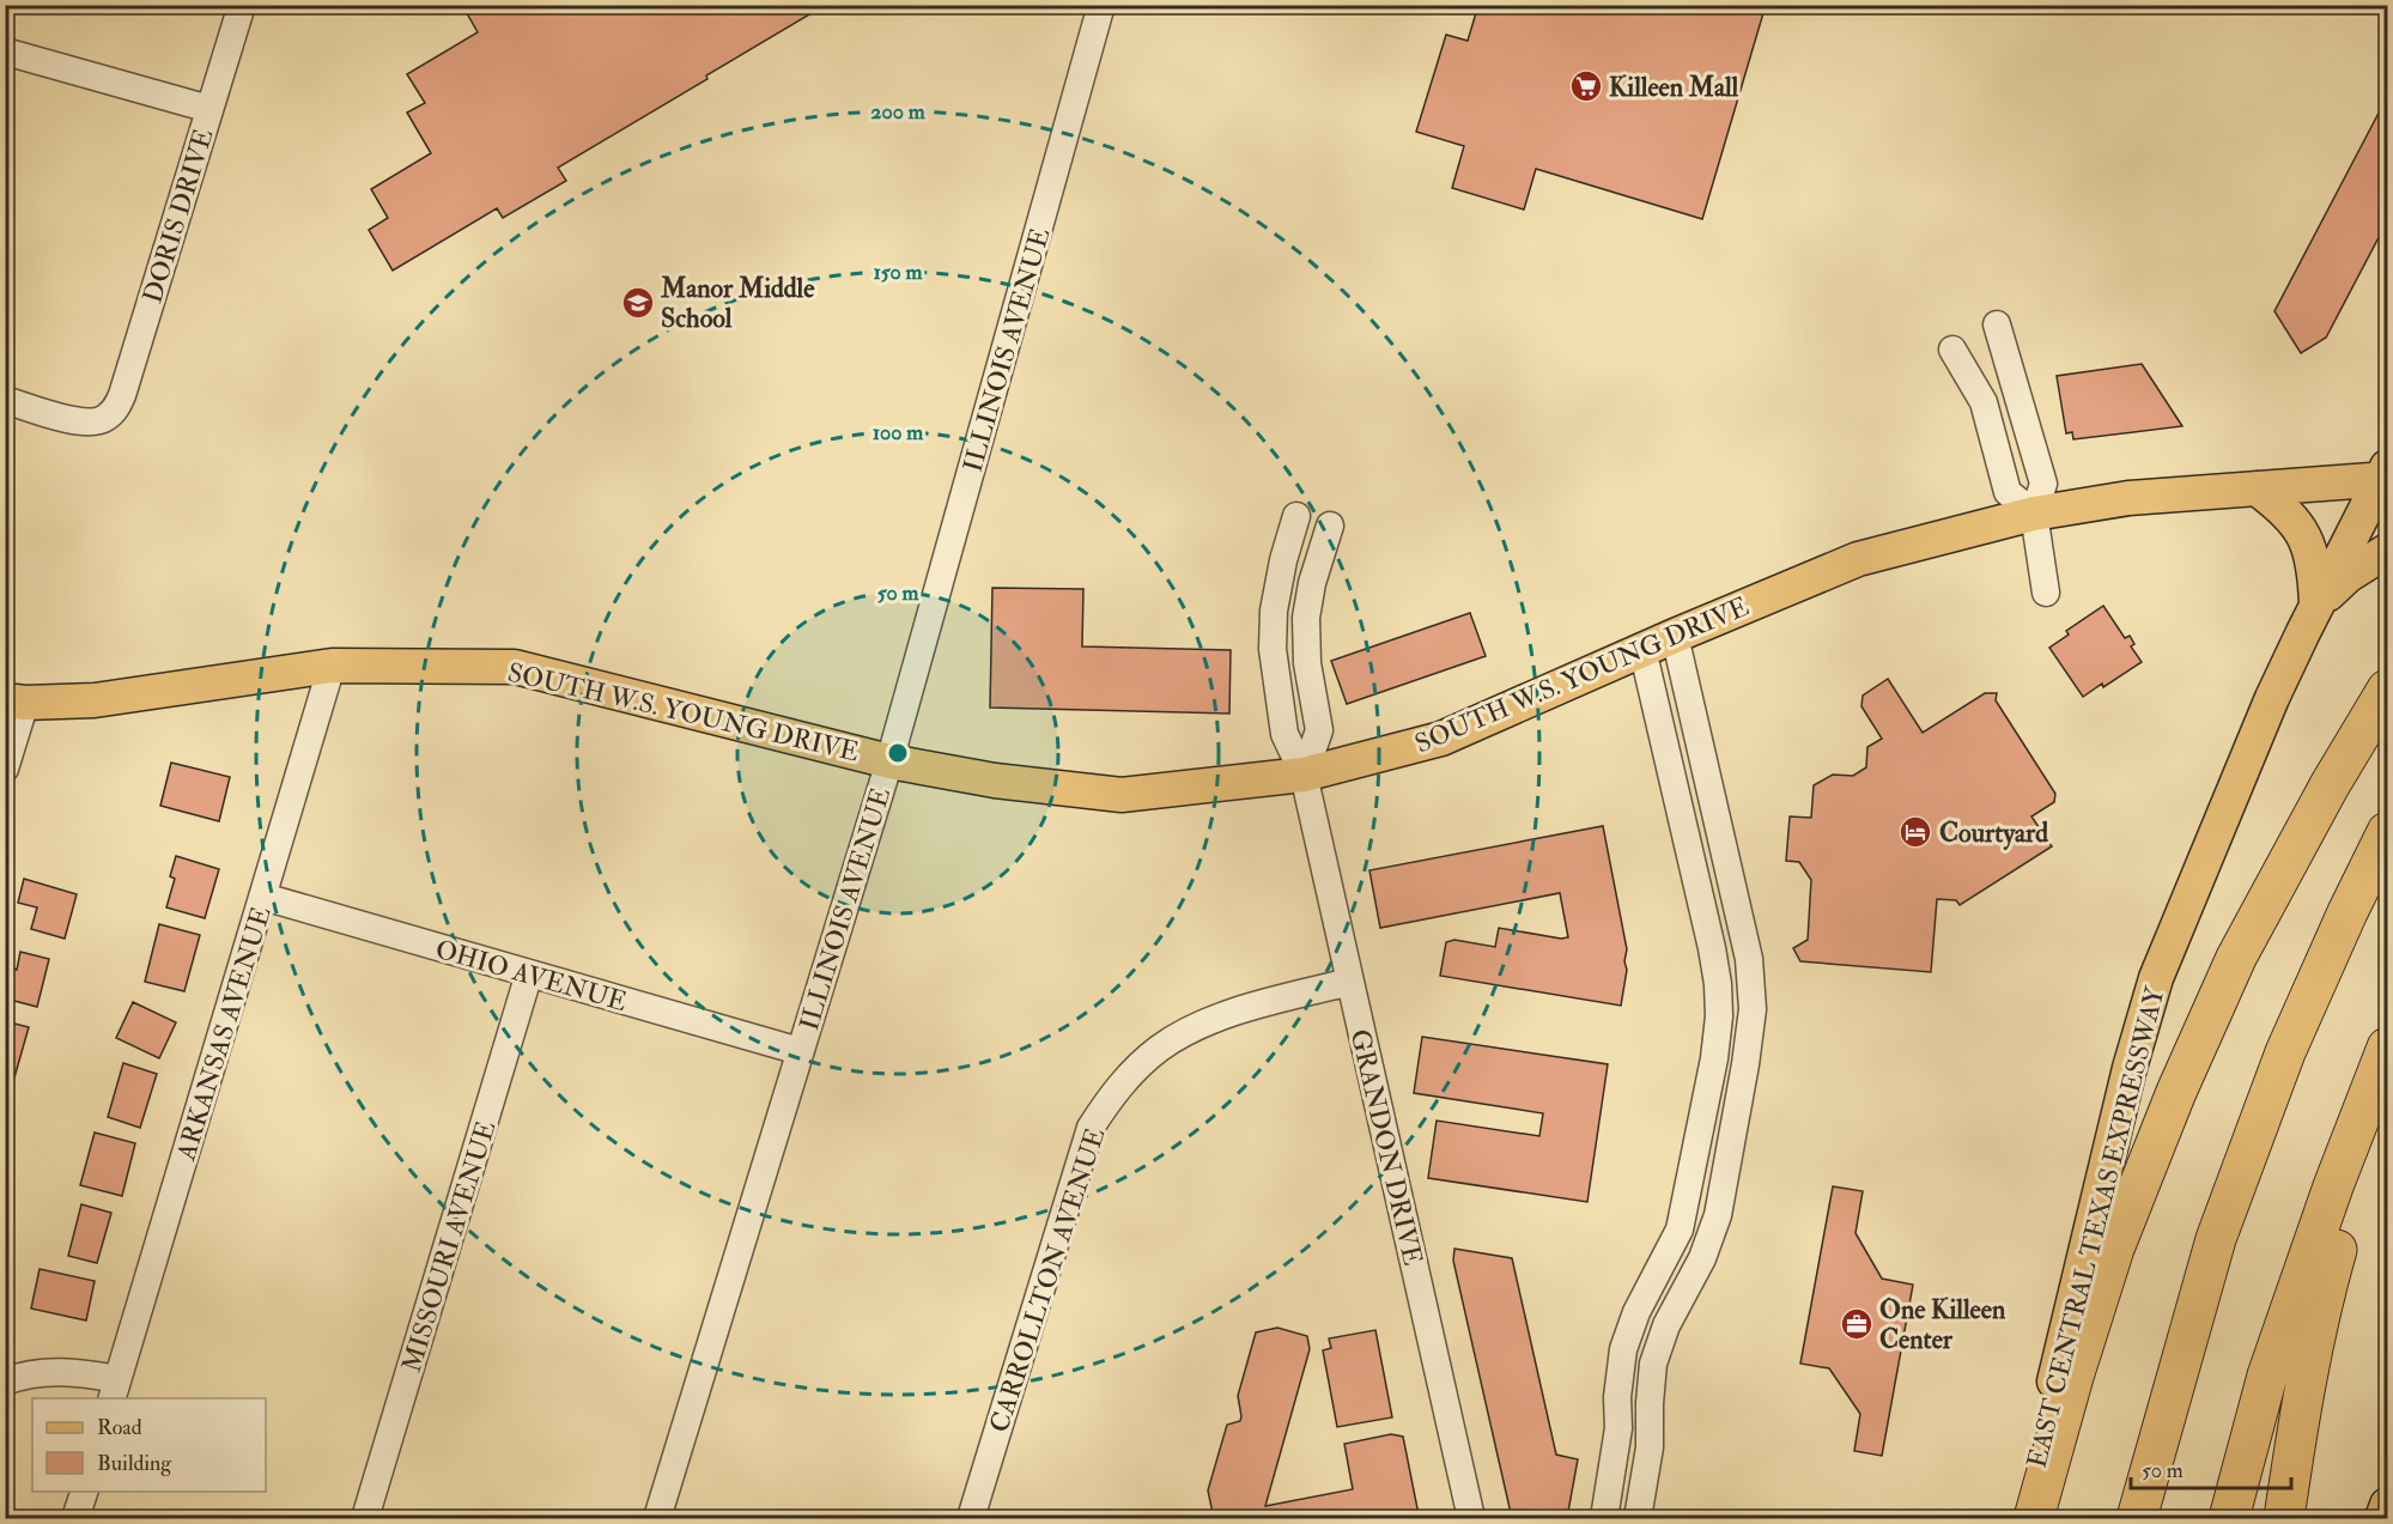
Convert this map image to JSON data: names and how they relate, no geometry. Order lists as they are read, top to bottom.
{
  "streets": {
    "main road": ["SOUTH W.S. YOUNG DRIVE", "EAST CENTRAL TEXAS EXPRESSWAY"],
    "street": [
      "DORIS DRIVE",
      "ILLINOIS AVENUE",
      "OHIO AVENUE",
      "ARKANSAS AVENUE",
      "GRANDON DRIVE",
      "MISSOURI AVENUE",
      "CARROLLTON AVENUE"
    ]
  },
  "crossings": [
    ["ILLINOIS AVENUE", "SOUTH W.S. YOUNG DRIVE"],
    ["ILLINOIS AVENUE", "OHIO AVENUE"],
    ["SOUTH W.S. YOUNG DRIVE", "ARKANSAS AVENUE"],
    ["SOUTH W.S. YOUNG DRIVE", "GRANDON DRIVE"],
    ["SOUTH W.S. YOUNG DRIVE", "EAST CENTRAL TEXAS EXPRESSWAY"],
    ["OHIO AVENUE", "ARKANSAS AVENUE"],
    ["OHIO AVENUE", "MISSOURI AVENUE"],
    ["GRANDON DRIVE", "CARROLLTON AVENUE"]
  ],
  "places": {
    "supermarket": ["Killeen Mall"],
    "school or university": ["Manor Middle School"],
    "hotel": ["Courtyard"],
    "office": ["One Killeen Center"]
  },
  "legend": ["Road", "Building"],
  "scale_bar": "50 m",
  "rings": [
    "200 m",
    "150 m",
    "100 m",
    "50 m"
  ]
}
